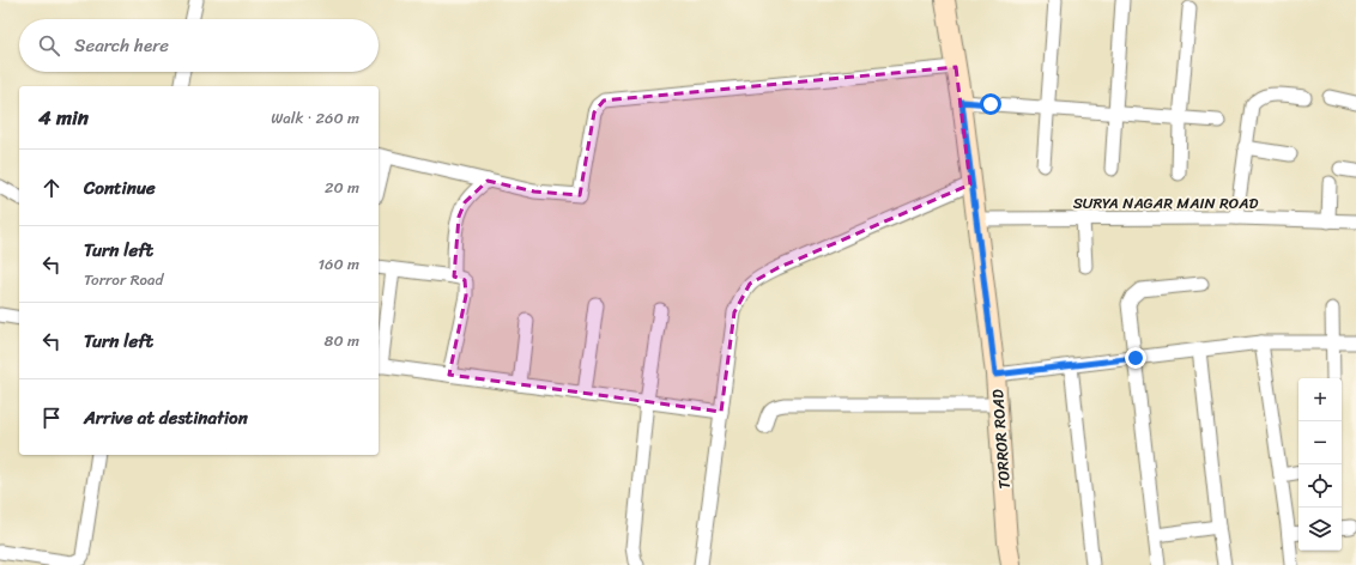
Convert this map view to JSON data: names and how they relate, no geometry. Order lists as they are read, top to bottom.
{
  "streets": {
    "street": ["SURYA NAGAR MAIN ROAD", "TORROR ROAD"]
  },
  "crossings": [
    ["SURYA NAGAR MAIN ROAD", "TORROR ROAD"]
  ],
  "page": {
    "search": "Search here",
    "heading": ["4 min", "Walk · 260 m"],
    "list": [
      ["Continue", "20 m"],
      ["Turn left", "Torror Road", "160 m"],
      ["Turn left", "80 m"],
      "Arrive at destination"
    ],
    "map_buttons": ["+", "−"]
  }
}
